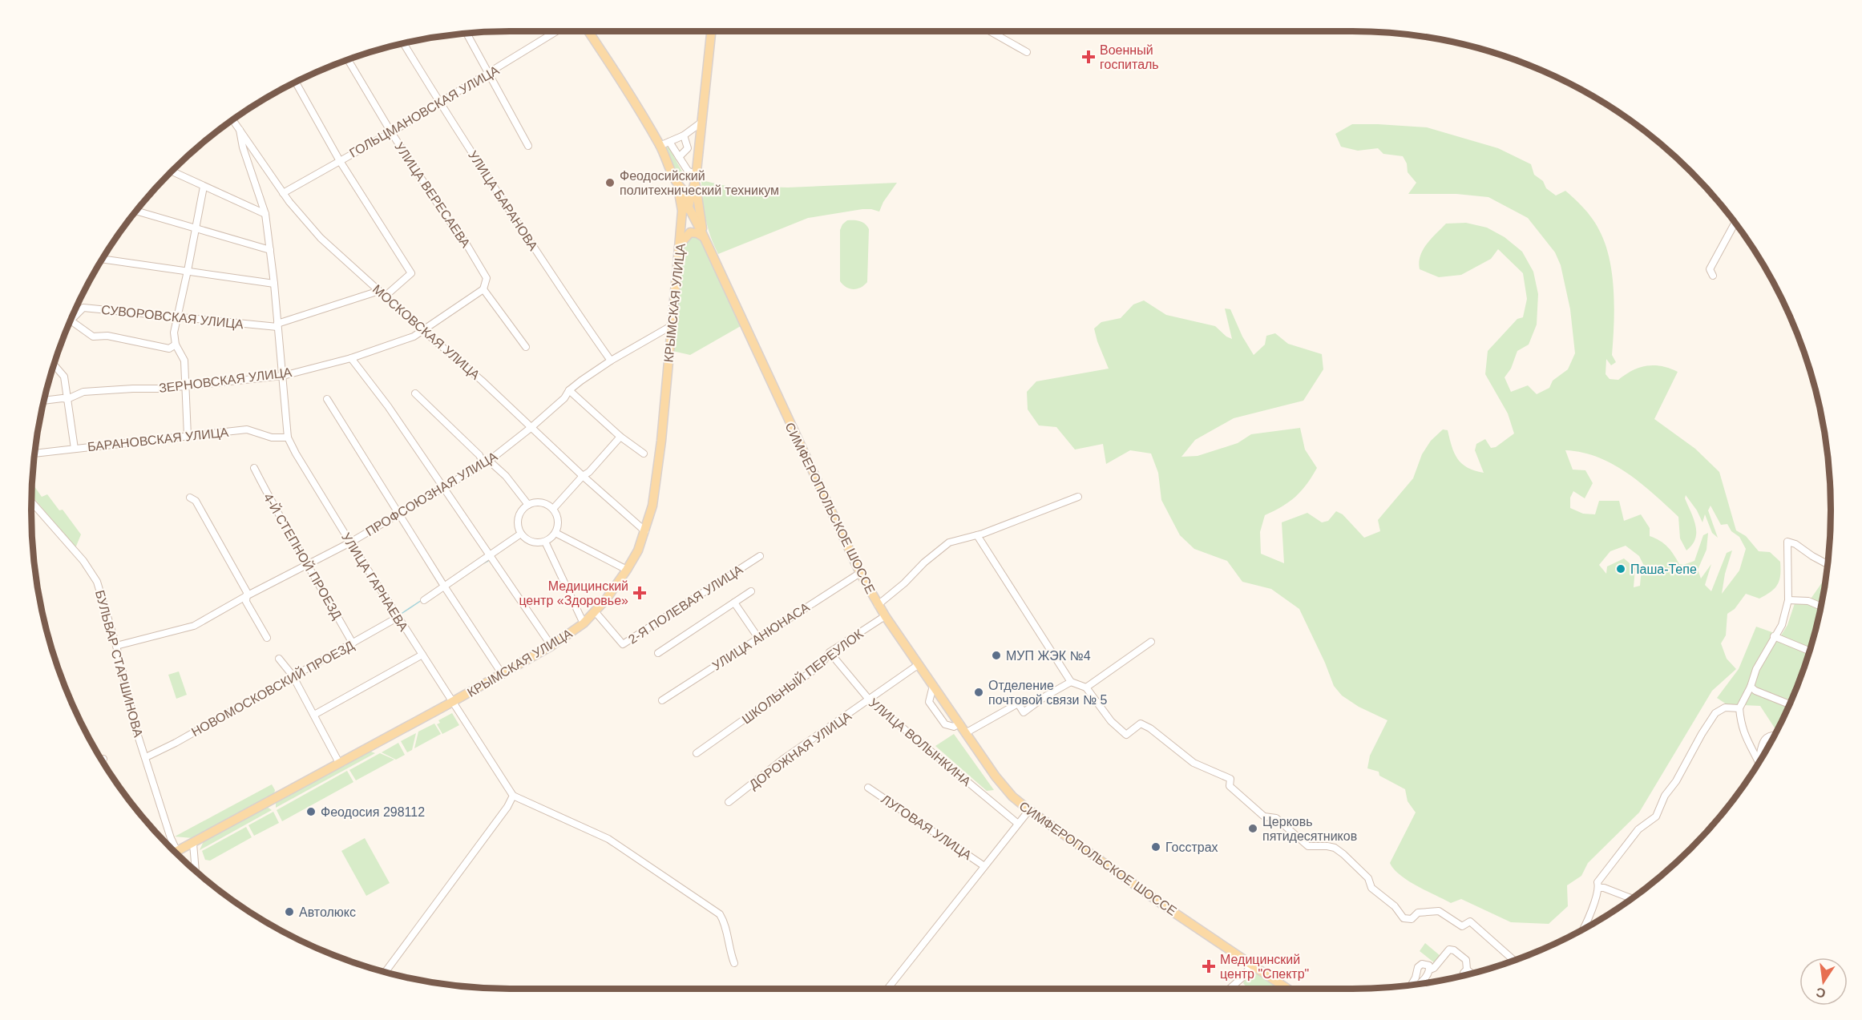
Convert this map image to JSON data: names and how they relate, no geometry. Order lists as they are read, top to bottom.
{
  "streets": {
    "main road": ["КРЫМСКАЯ УЛИЦА", "СИМФЕРОПОЛЬСКОЕ ШОССЕ"],
    "street": [
      "ГОЛЬЦМАНОВСКАЯ УЛИЦА",
      "УЛИЦА ВЕРЕСАЕВА",
      "УЛИЦА БАРАНОВА",
      "СУВОРОВСКАЯ УЛИЦА",
      "МОСКОВСКАЯ УЛИЦА",
      "ЗЕРНОВСКАЯ УЛИЦА",
      "БАРАНОВСКАЯ УЛИЦА",
      "ПРОФСОЮЗНАЯ УЛИЦА",
      "4-Й СТЕПНОЙ ПРОЕЗД",
      "УЛИЦА ГАРНАЕВА",
      "2-Я ПОЛЕВАЯ УЛИЦА",
      "УЛИЦА АНЮНАСА",
      "БУЛЬВАР СТАРШИНОВА",
      "ШКОЛЬНЫЙ ПЕРЕУЛОК",
      "НОВОМОСКОВСКИЙ ПРОЕЗД",
      "УЛИЦА ВОЛЫНКИНА",
      "ДОРОЖНАЯ УЛИЦА",
      "ЛУГОВАЯ УЛИЦА"
    ]
  },
  "crossings": [
    ["ГОЛЬЦМАНОВСКАЯ УЛИЦА", "УЛИЦА ВЕРЕСАЕВА"],
    ["ГОЛЬЦМАНОВСКАЯ УЛИЦА", "УЛИЦА БАРАНОВА"],
    ["ГОЛЬЦМАНОВСКАЯ УЛИЦА", "МОСКОВСКАЯ УЛИЦА"],
    ["УЛИЦА ВЕРЕСАЕВА", "ЗЕРНОВСКАЯ УЛИЦА"],
    ["УЛИЦА БАРАНОВА", "ПРОФСОЮЗНАЯ УЛИЦА"],
    ["КРЫМСКАЯ УЛИЦА", "МОСКОВСКАЯ УЛИЦА"],
    ["КРЫМСКАЯ УЛИЦА", "ПРОФСОЮЗНАЯ УЛИЦА"],
    ["КРЫМСКАЯ УЛИЦА", "СИМФЕРОПОЛЬСКОЕ ШОССЕ"],
    ["КРЫМСКАЯ УЛИЦА", "УЛИЦА ГАРНАЕВА"],
    ["КРЫМСКАЯ УЛИЦА", "2-Я ПОЛЕВАЯ УЛИЦА"],
    ["КРЫМСКАЯ УЛИЦА", "БУЛЬВАР СТАРШИНОВА"],
    ["СУВОРОВСКАЯ УЛИЦА", "МОСКОВСКАЯ УЛИЦА"],
    ["СУВОРОВСКАЯ УЛИЦА", "УЛИЦА ГАРНАЕВА"],
    ["МОСКОВСКАЯ УЛИЦА", "ЗЕРНОВСКАЯ УЛИЦА"],
    ["МОСКОВСКАЯ УЛИЦА", "ПРОФСОЮЗНАЯ УЛИЦА"],
    ["МОСКОВСКАЯ УЛИЦА", "УЛИЦА ГАРНАЕВА"],
    ["ЗЕРНОВСКАЯ УЛИЦА", "УЛИЦА ГАРНАЕВА"],
    ["БАРАНОВСКАЯ УЛИЦА", "УЛИЦА ГАРНАЕВА"],
    ["ПРОФСОЮЗНАЯ УЛИЦА", "4-Й СТЕПНОЙ ПРОЕЗД"],
    ["ПРОФСОЮЗНАЯ УЛИЦА", "УЛИЦА ГАРНАЕВА"],
    ["ПРОФСОЮЗНАЯ УЛИЦА", "БУЛЬВАР СТАРШИНОВА"],
    ["СИМФЕРОПОЛЬСКОЕ ШОССЕ", "УЛИЦА АНЮНАСА"],
    ["СИМФЕРОПОЛЬСКОЕ ШОССЕ", "ШКОЛЬНЫЙ ПЕРЕУЛОК"],
    ["СИМФЕРОПОЛЬСКОЕ ШОССЕ", "ДОРОЖНАЯ УЛИЦА"],
    ["4-Й СТЕПНОЙ ПРОЕЗД", "НОВОМОСКОВСКИЙ ПРОЕЗД"],
    ["УЛИЦА ГАРНАЕВА", "НОВОМОСКОВСКИЙ ПРОЕЗД"],
    ["БУЛЬВАР СТАРШИНОВА", "НОВОМОСКОВСКИЙ ПРОЕЗД"],
    ["ШКОЛЬНЫЙ ПЕРЕУЛОК", "УЛИЦА ВОЛЫНКИНА"],
    ["УЛИЦА ВОЛЫНКИНА", "ДОРОЖНАЯ УЛИЦА"]
  ],
  "places": {
    "health": ["Военный госпиталь", "Медицинский центр «Здоровье»", "Медицинский центр \"Спектр\""],
    "other": [
      "Феодосийский политехнический техникум",
      "Паша-Тепе",
      "МУП ЖЭК №4",
      "Отделение почтовой связи № 5",
      "Феодосия 298112",
      "Церковь пятидесятников",
      "Госстрах",
      "Автолюкс"
    ]
  },
  "north": "bottom"
}
